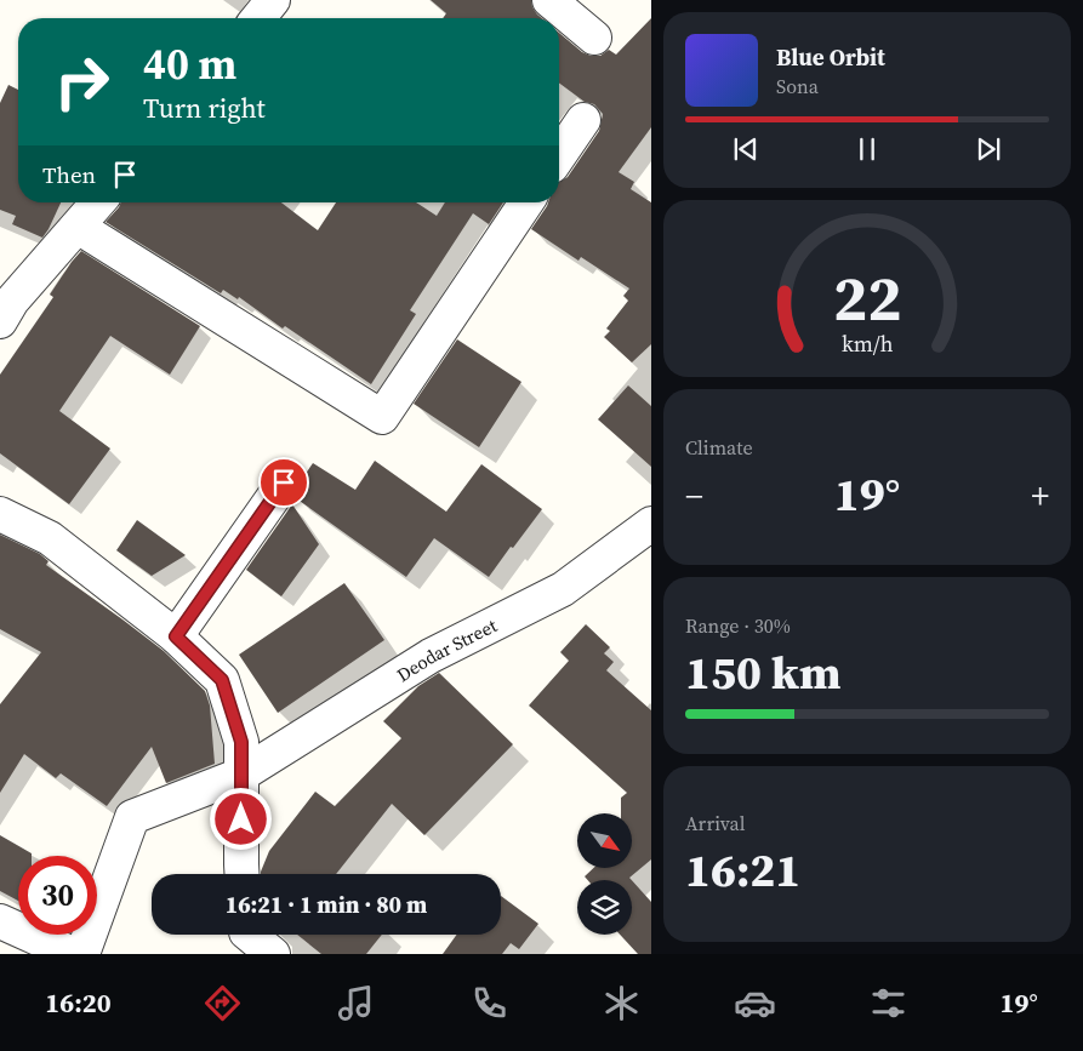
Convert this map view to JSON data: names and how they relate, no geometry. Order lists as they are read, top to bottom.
{
  "streets": {
    "street": ["Deodar Street"]
  },
  "north": "bottom right",
  "page": {
    "turn": ["40 m", "Turn right"],
    "song": ["Blue Orbit", "Sona"],
    "then": "Then",
    "tile": [
      "Climate",
      ["Range · 30%", "150 km"],
      ["Arrival", "16:21"]
    ],
    "heat": ["−", "19°", "+"],
    "limit": "30",
    "trip": "16:21 · 1 min · 80 m",
    "tabs": ["16:20", "19°"],
    "gauge": ["22", "km/h"]
  }
}
